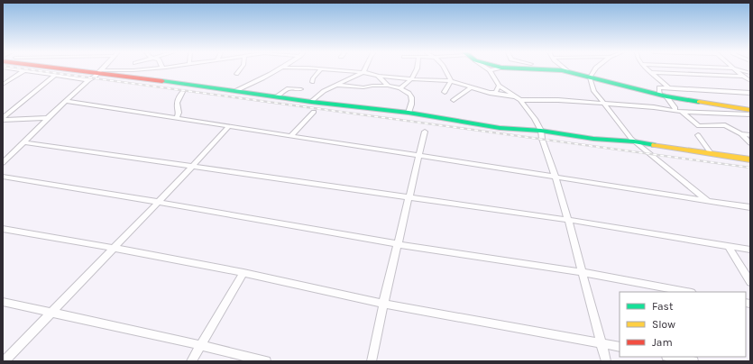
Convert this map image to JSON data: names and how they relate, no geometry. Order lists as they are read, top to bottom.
{
  "legend": ["Fast", "Slow", "Jam"]
}
